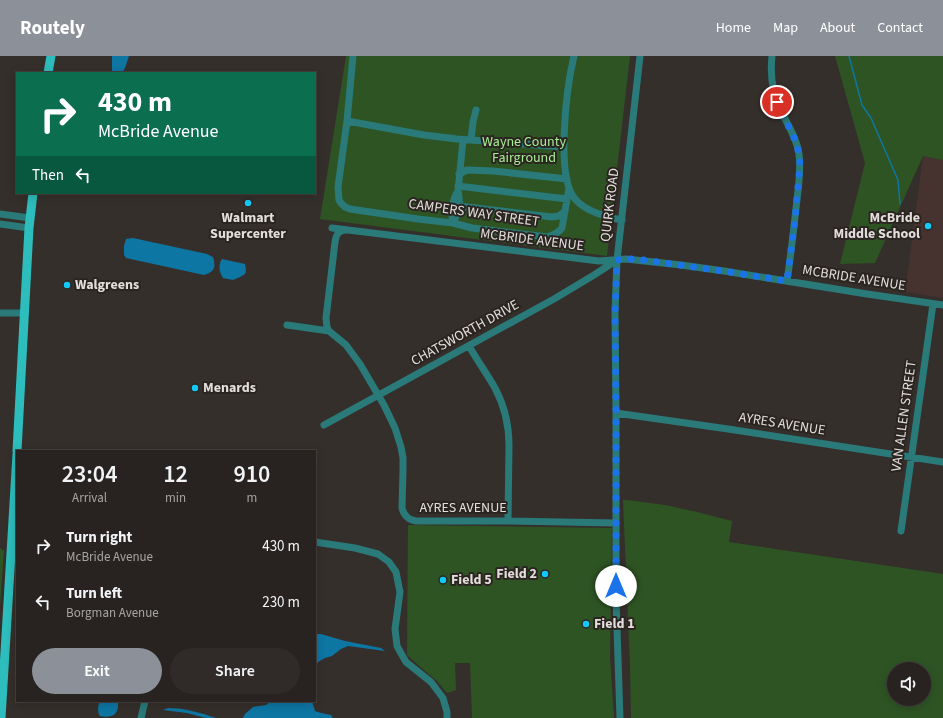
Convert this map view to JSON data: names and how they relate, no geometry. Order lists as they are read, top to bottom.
{
  "streets": {
    "street": [
      "QUIRK ROAD",
      "CAMPERS WAY STREET",
      "MCBRIDE AVENUE",
      "CHATSWORTH DRIVE",
      "VAN ALLEN STREET",
      "AYRES AVENUE"
    ]
  },
  "crossings": [
    ["QUIRK ROAD", "MCBRIDE AVENUE"],
    ["QUIRK ROAD", "CHATSWORTH DRIVE"],
    ["QUIRK ROAD", "AYRES AVENUE"],
    ["MCBRIDE AVENUE", "CHATSWORTH DRIVE"],
    ["MCBRIDE AVENUE", "VAN ALLEN STREET"],
    ["CHATSWORTH DRIVE", "AYRES AVENUE"],
    ["VAN ALLEN STREET", "AYRES AVENUE"]
  ],
  "parks": ["Wayne County Fairground"],
  "places": [
    "Walmart Supercenter",
    "McBride Middle School",
    "Walgreens",
    "Menards",
    "Field 2",
    "Field 5",
    "Field 1"
  ],
  "page": {
    "header": "Routely",
    "nav": [
      "Home",
      "Map",
      "About",
      "Contact"
    ],
    "turn": ["430 m", "McBride Avenue"],
    "then": "Then",
    "eta": [
      "23:04",
      "Arrival",
      "12",
      "min",
      "910",
      "m"
    ],
    "list": [
      {
        "name": "Turn right",
        "note": "McBride Avenue",
        "value": "430 m"
      },
      {
        "name": "Turn left",
        "note": "Borgman Avenue",
        "value": "230 m"
      }
    ],
    "buttons": ["Exit", "Share"]
  }
}
